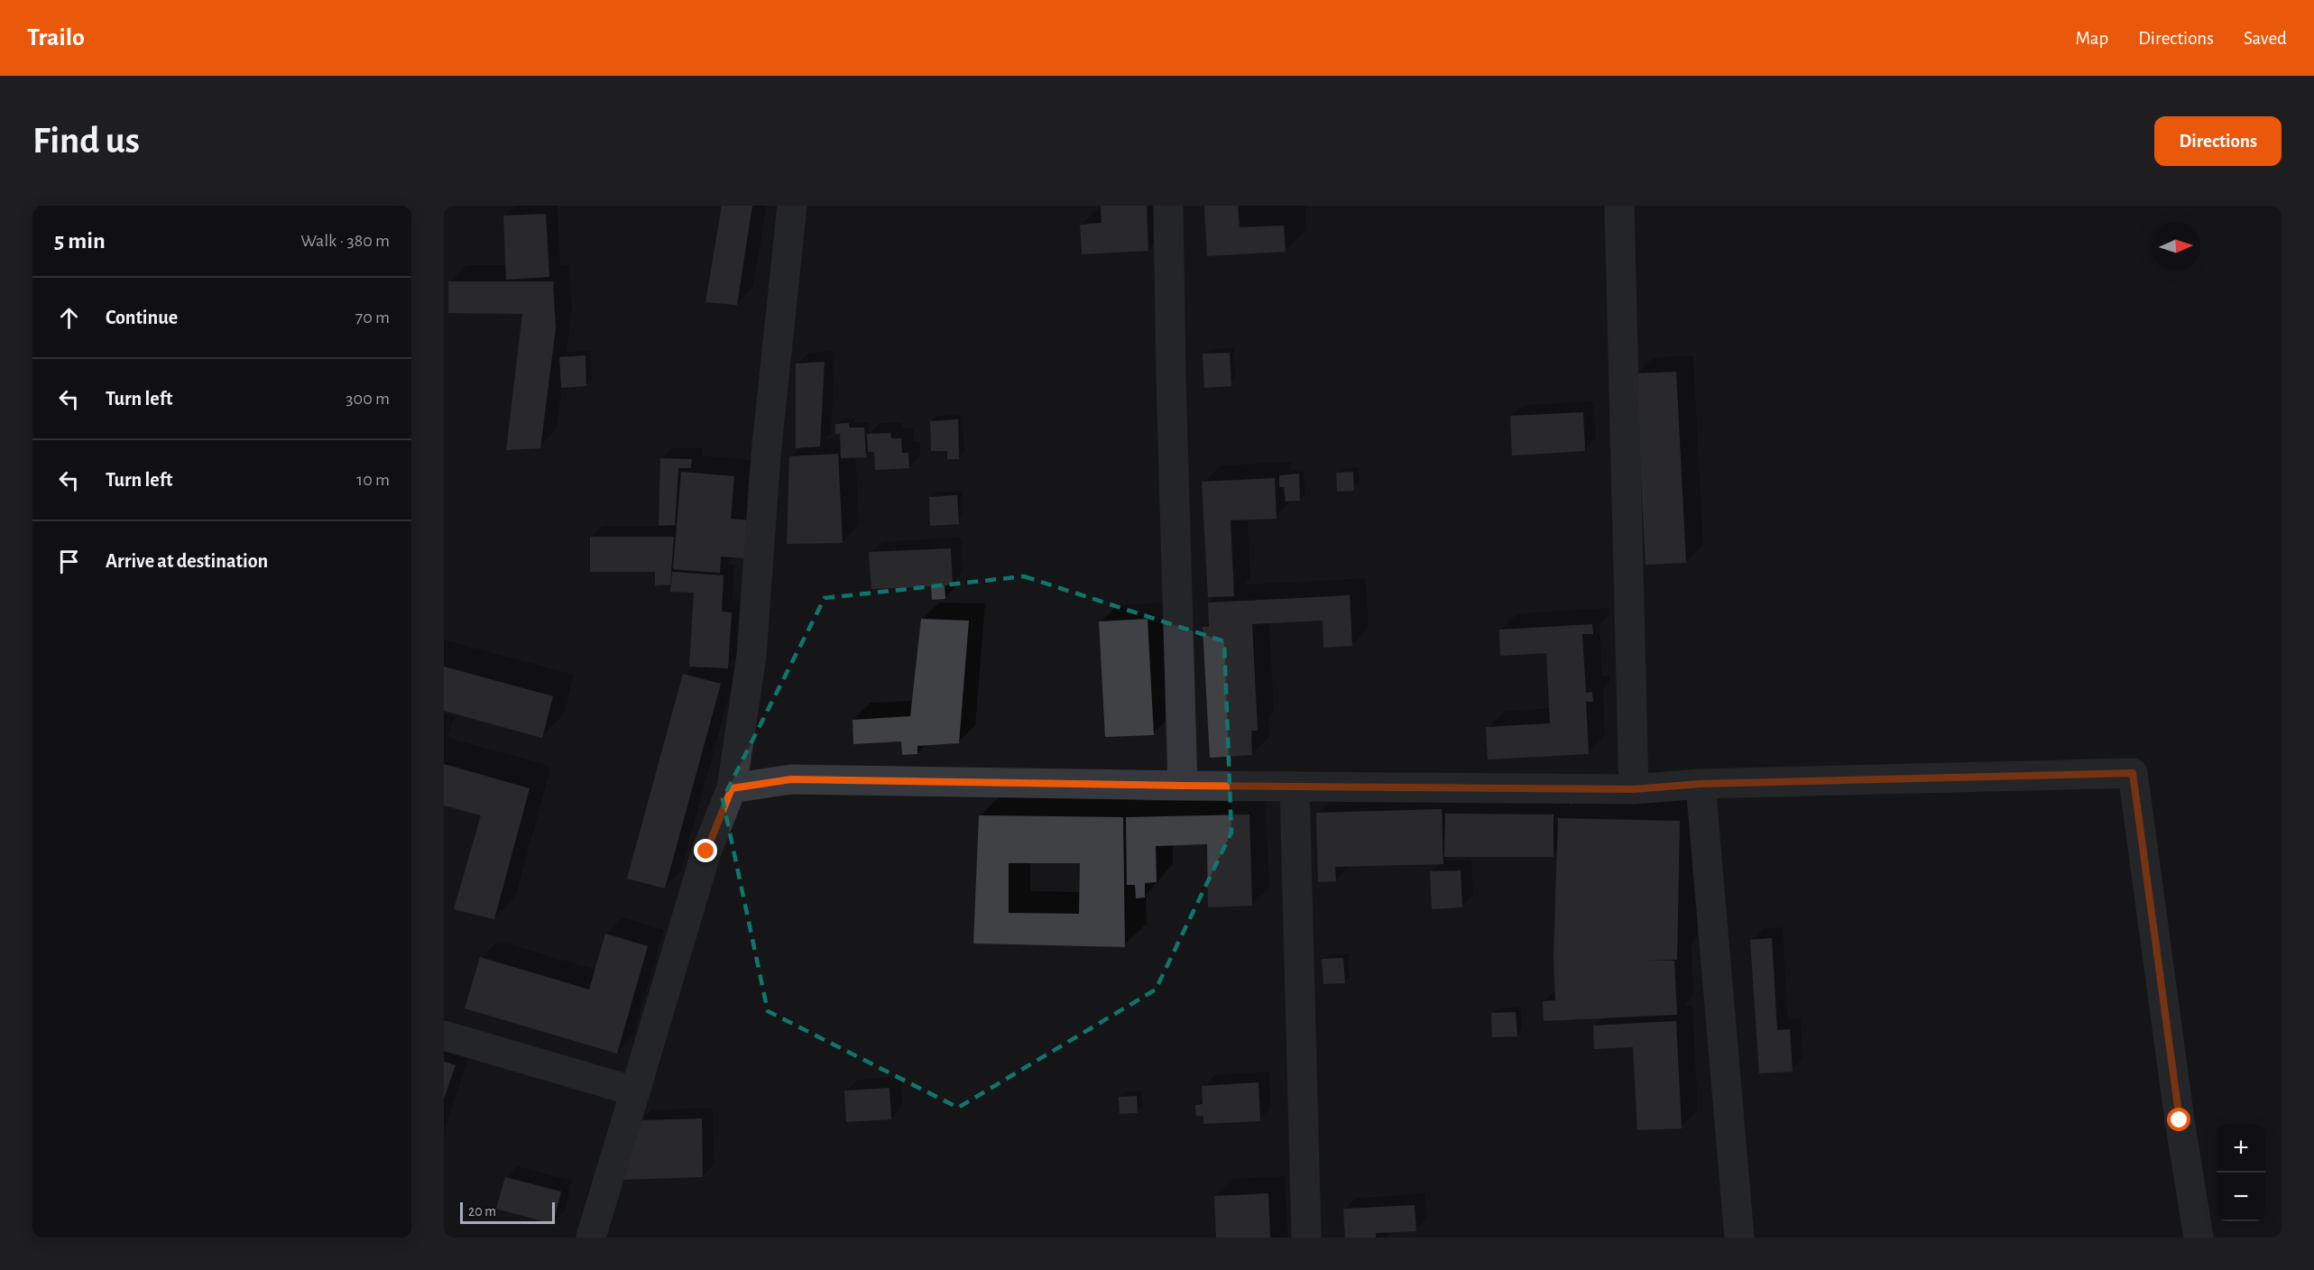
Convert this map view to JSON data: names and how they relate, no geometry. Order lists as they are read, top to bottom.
{
  "scale_bar": "20 m",
  "north": "right",
  "page": {
    "header": "Trailo",
    "nav": ["Map", "Directions", "Saved"],
    "buttons": "Directions",
    "title": "Find us",
    "heading": ["5 min", "Walk · 380 m"],
    "list": [
      ["Continue", "70 m"],
      ["Turn left", "300 m"],
      ["Turn left", "10 m"],
      "Arrive at destination"
    ],
    "map_buttons": ["+", "−"],
    "scale": "20 m"
  }
}
